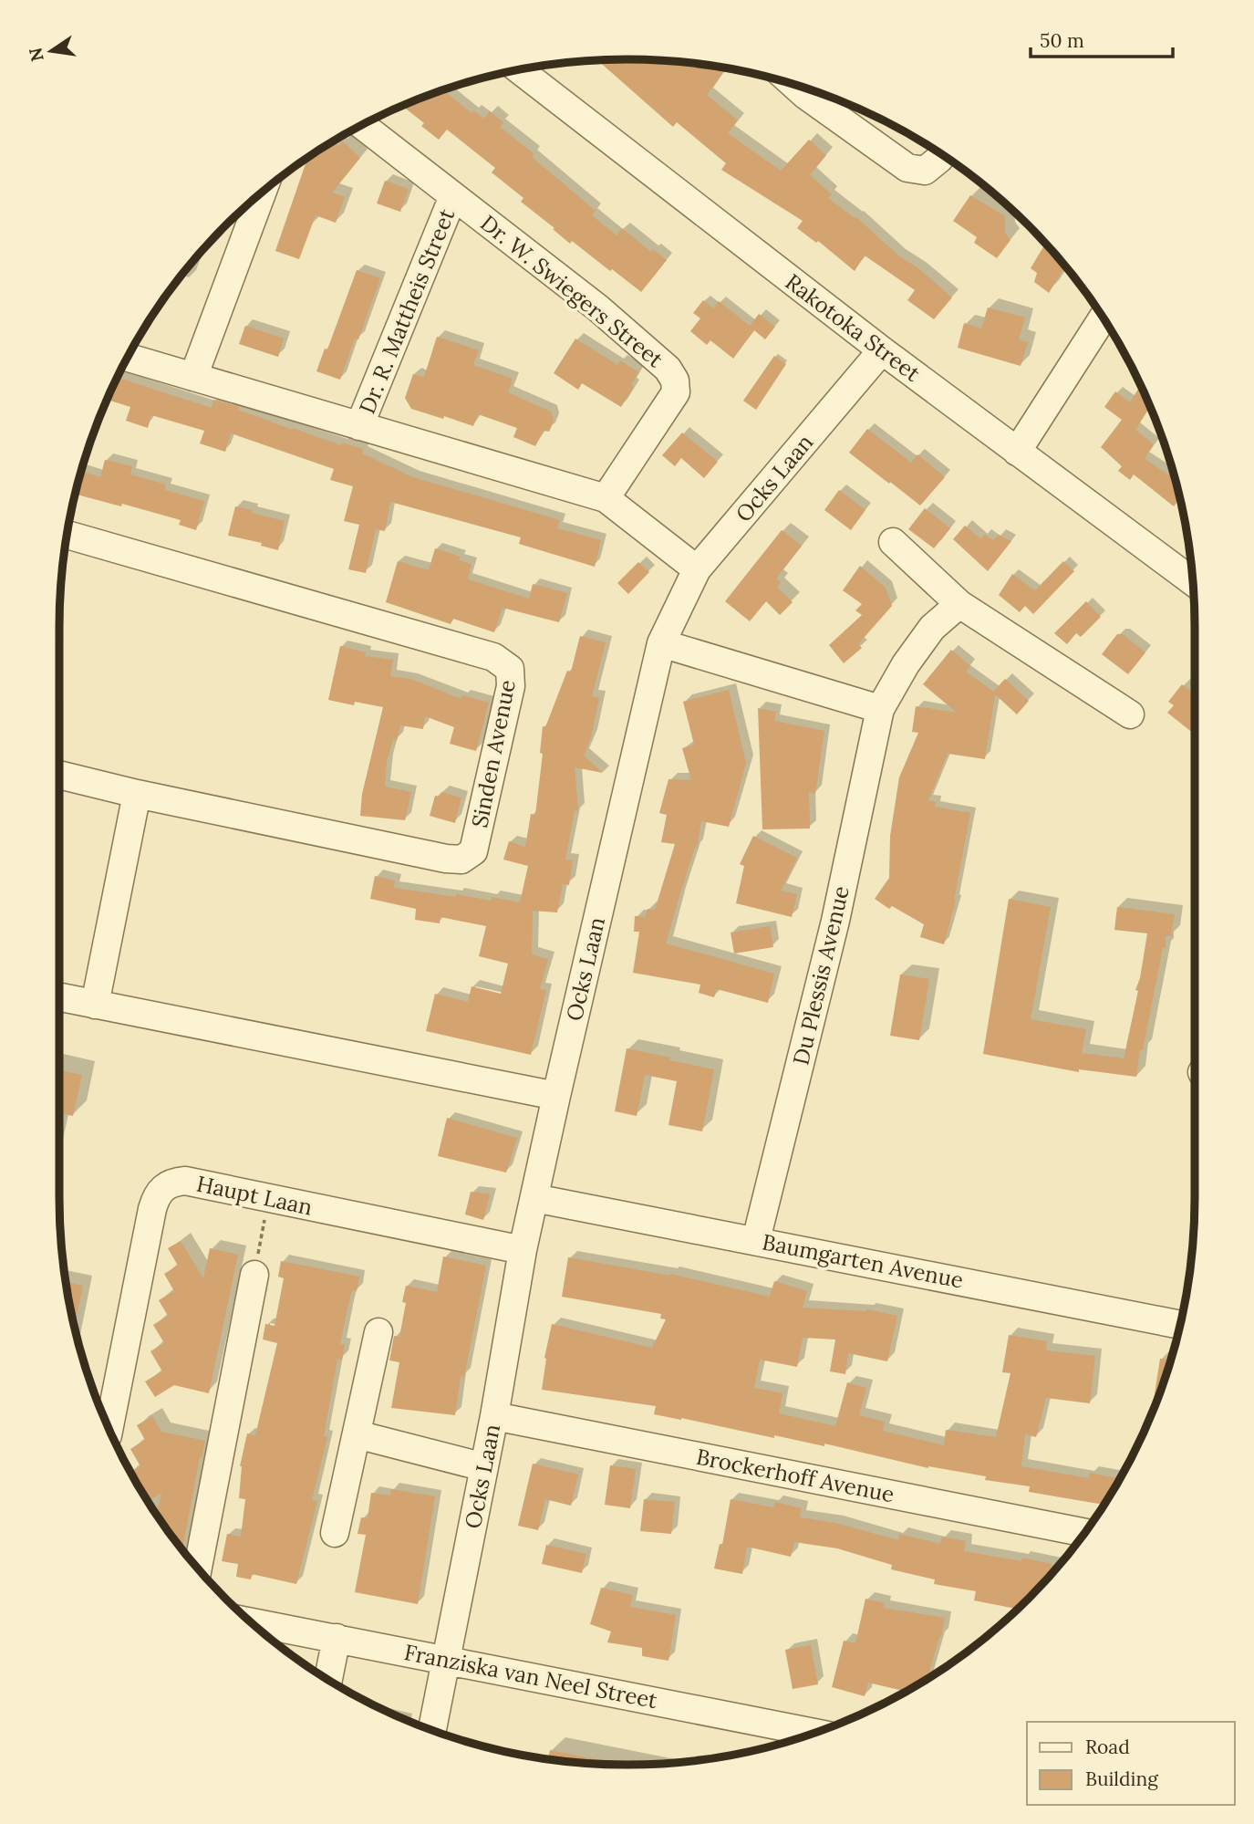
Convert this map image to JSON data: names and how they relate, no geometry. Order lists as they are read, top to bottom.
{
  "streets": {
    "street": [
      "Dr. W. Swiegers Street",
      "Dr. R. Mattheis Street",
      "Rakotoka Street",
      "Ocks Laan",
      "Sinden Avenue",
      "Du Plessis Avenue",
      "Haupt Laan",
      "Baumgarten Avenue",
      "Brockerhoff Avenue",
      "Franziska van Neel Street"
    ]
  },
  "crossings": [
    ["Dr. W. Swiegers Street", "Dr. R. Mattheis Street"],
    ["Rakotoka Street", "Ocks Laan"],
    ["Ocks Laan", "Haupt Laan"],
    ["Ocks Laan", "Baumgarten Avenue"],
    ["Ocks Laan", "Brockerhoff Avenue"],
    ["Ocks Laan", "Franziska van Neel Street"],
    ["Du Plessis Avenue", "Baumgarten Avenue"]
  ],
  "legend": ["Road", "Building"],
  "scale_bar": "50 m",
  "north": "left"
}
